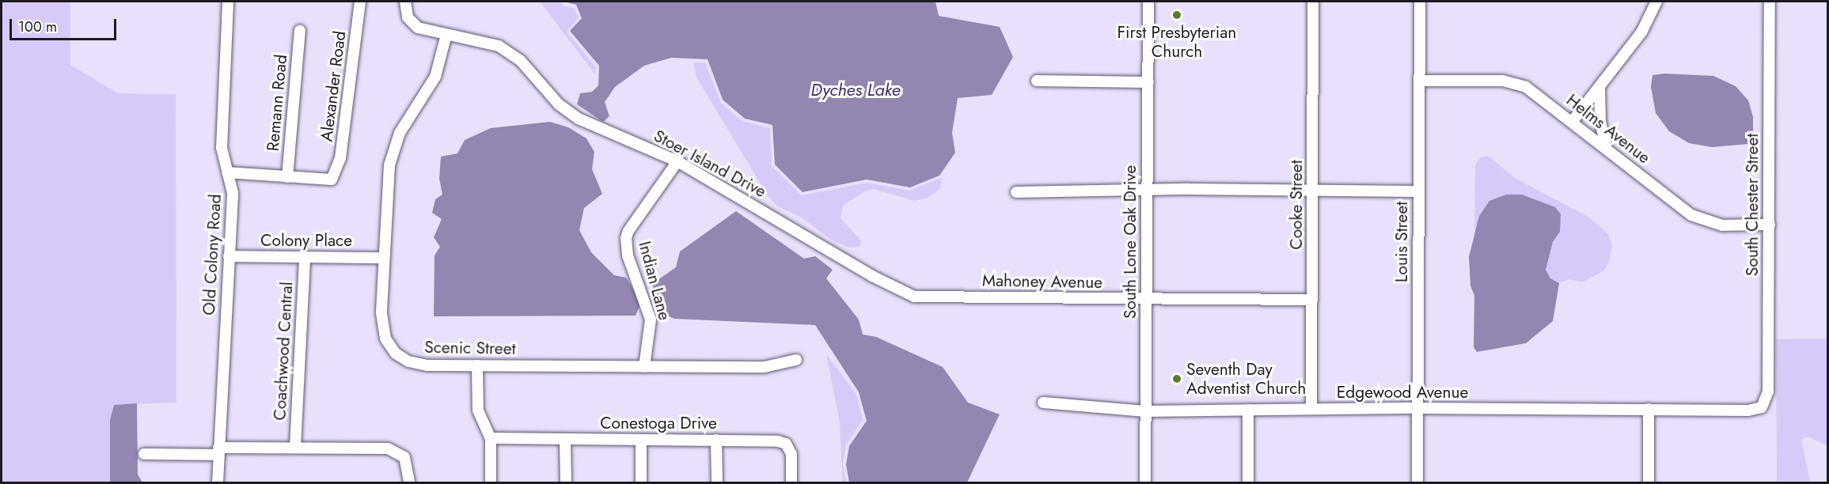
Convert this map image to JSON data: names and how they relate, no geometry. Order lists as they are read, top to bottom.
{
  "streets": {
    "street": [
      "Alexander Road",
      "Remann Road",
      "Helms Avenue",
      "Stoer Island Drive",
      "Cooke Street",
      "South Chester Street",
      "Colony Place",
      "South Lone Oak Drive",
      "Louis Street",
      "Old Colony Road",
      "Indian Lane",
      "Mahoney Avenue",
      "Scenic Street",
      "Coachwood Central",
      "Edgewood Avenue",
      "Conestoga Drive"
    ]
  },
  "crossings": [
    ["Alexander Road", "Remann Road"],
    ["Helms Avenue", "South Chester Street"],
    ["Helms Avenue", "Louis Street"],
    ["Stoer Island Drive", "Indian Lane"],
    ["Stoer Island Drive", "Mahoney Avenue"],
    ["Stoer Island Drive", "Scenic Street"],
    ["Cooke Street", "Mahoney Avenue"],
    ["Cooke Street", "Edgewood Avenue"],
    ["South Chester Street", "Edgewood Avenue"],
    ["Colony Place", "Old Colony Road"],
    ["Colony Place", "Scenic Street"],
    ["Colony Place", "Coachwood Central"],
    ["South Lone Oak Drive", "Mahoney Avenue"],
    ["South Lone Oak Drive", "Edgewood Avenue"],
    ["Louis Street", "Edgewood Avenue"],
    ["Indian Lane", "Scenic Street"]
  ],
  "water": ["Dyches Lake"],
  "places": ["First Presbyterian Church", "Seventh Day Adventist Church"],
  "scale_bar": "100 m"
}
